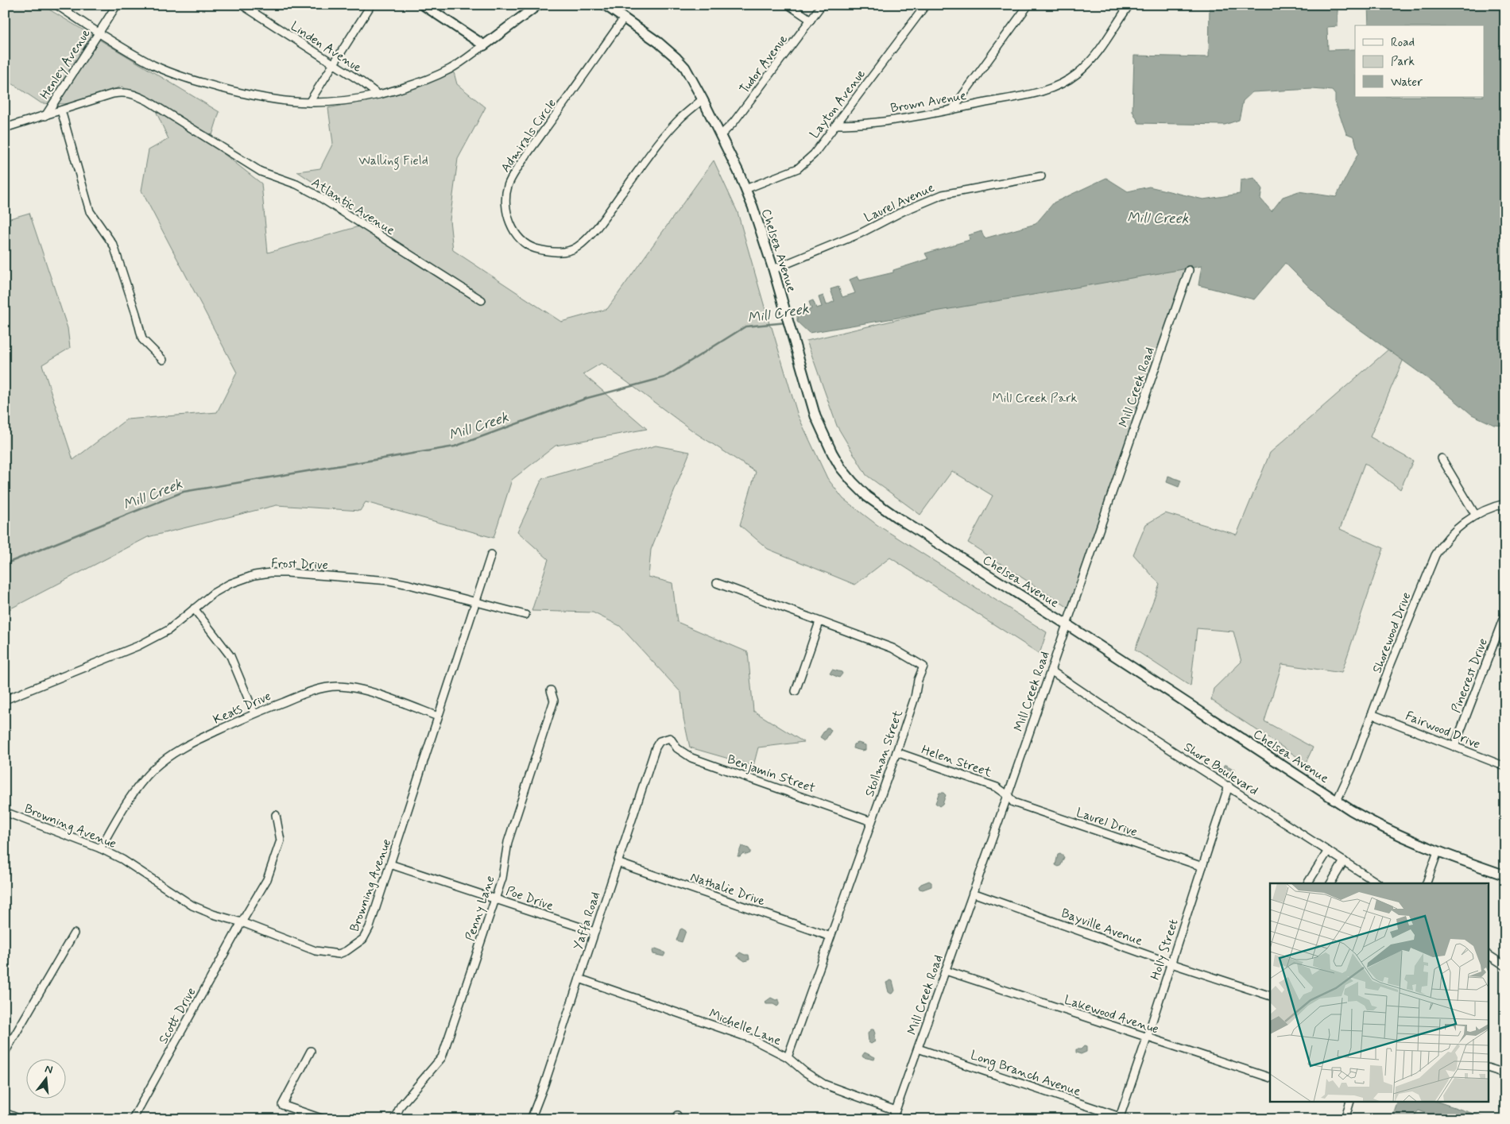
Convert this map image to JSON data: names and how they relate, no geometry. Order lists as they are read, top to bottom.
{
  "streets": {
    "main road": ["Chelsea Avenue"],
    "street": [
      "Linden Avenue",
      "Henley Avenue",
      "Tudor Avenue",
      "Brown Avenue",
      "Layton Avenue",
      "Admirals Circle",
      "Laurel Avenue",
      "Atlantic Avenue",
      "Mill Creek Road",
      "Frost Drive",
      "Shorewood Drive",
      "Pinecrest Drive",
      "Keats Drive",
      "Fairwood Drive",
      "Stollman Street",
      "Helen Street",
      "Shore Boulevard",
      "Benjamin Street",
      "Laurel Drive",
      "Browning Avenue",
      "Nathalie Drive",
      "Poe Drive",
      "Penny Lane",
      "Yaffa Road",
      "Bayville Avenue",
      "Holly Street",
      "Lakewood Avenue",
      "Scott Drive",
      "Michelle Lane",
      "Long Branch Avenue"
    ]
  },
  "crossings": [
    ["Henley Avenue", "Atlantic Avenue"],
    ["Tudor Avenue", "Chelsea Avenue"],
    ["Brown Avenue", "Layton Avenue"],
    ["Layton Avenue", "Chelsea Avenue"],
    ["Admirals Circle", "Chelsea Avenue"],
    ["Laurel Avenue", "Chelsea Avenue"],
    ["Chelsea Avenue", "Mill Creek Road"],
    ["Chelsea Avenue", "Shorewood Drive"],
    ["Mill Creek Road", "Helen Street"],
    ["Mill Creek Road", "Shore Boulevard"],
    ["Mill Creek Road", "Laurel Drive"],
    ["Mill Creek Road", "Bayville Avenue"],
    ["Mill Creek Road", "Lakewood Avenue"],
    ["Mill Creek Road", "Michelle Lane"],
    ["Mill Creek Road", "Long Branch Avenue"],
    ["Frost Drive", "Browning Avenue"],
    ["Shorewood Drive", "Fairwood Drive"],
    ["Pinecrest Drive", "Fairwood Drive"],
    ["Keats Drive", "Browning Avenue"],
    ["Stollman Street", "Helen Street"],
    ["Stollman Street", "Benjamin Street"],
    ["Stollman Street", "Nathalie Drive"],
    ["Stollman Street", "Michelle Lane"],
    ["Helen Street", "Laurel Drive"],
    ["Shore Boulevard", "Holly Street"],
    ["Benjamin Street", "Yaffa Road"],
    ["Laurel Drive", "Holly Street"],
    ["Browning Avenue", "Poe Drive"],
    ["Browning Avenue", "Scott Drive"],
    ["Nathalie Drive", "Yaffa Road"],
    ["Poe Drive", "Penny Lane"],
    ["Poe Drive", "Yaffa Road"],
    ["Yaffa Road", "Michelle Lane"],
    ["Bayville Avenue", "Holly Street"],
    ["Holly Street", "Lakewood Avenue"],
    ["Holly Street", "Long Branch Avenue"]
  ],
  "water": ["Mill Creek"],
  "parks": ["Walling Field", "Mill Creek Park"],
  "legend": ["Road", "Park", "Water"],
  "north": "top"
}
